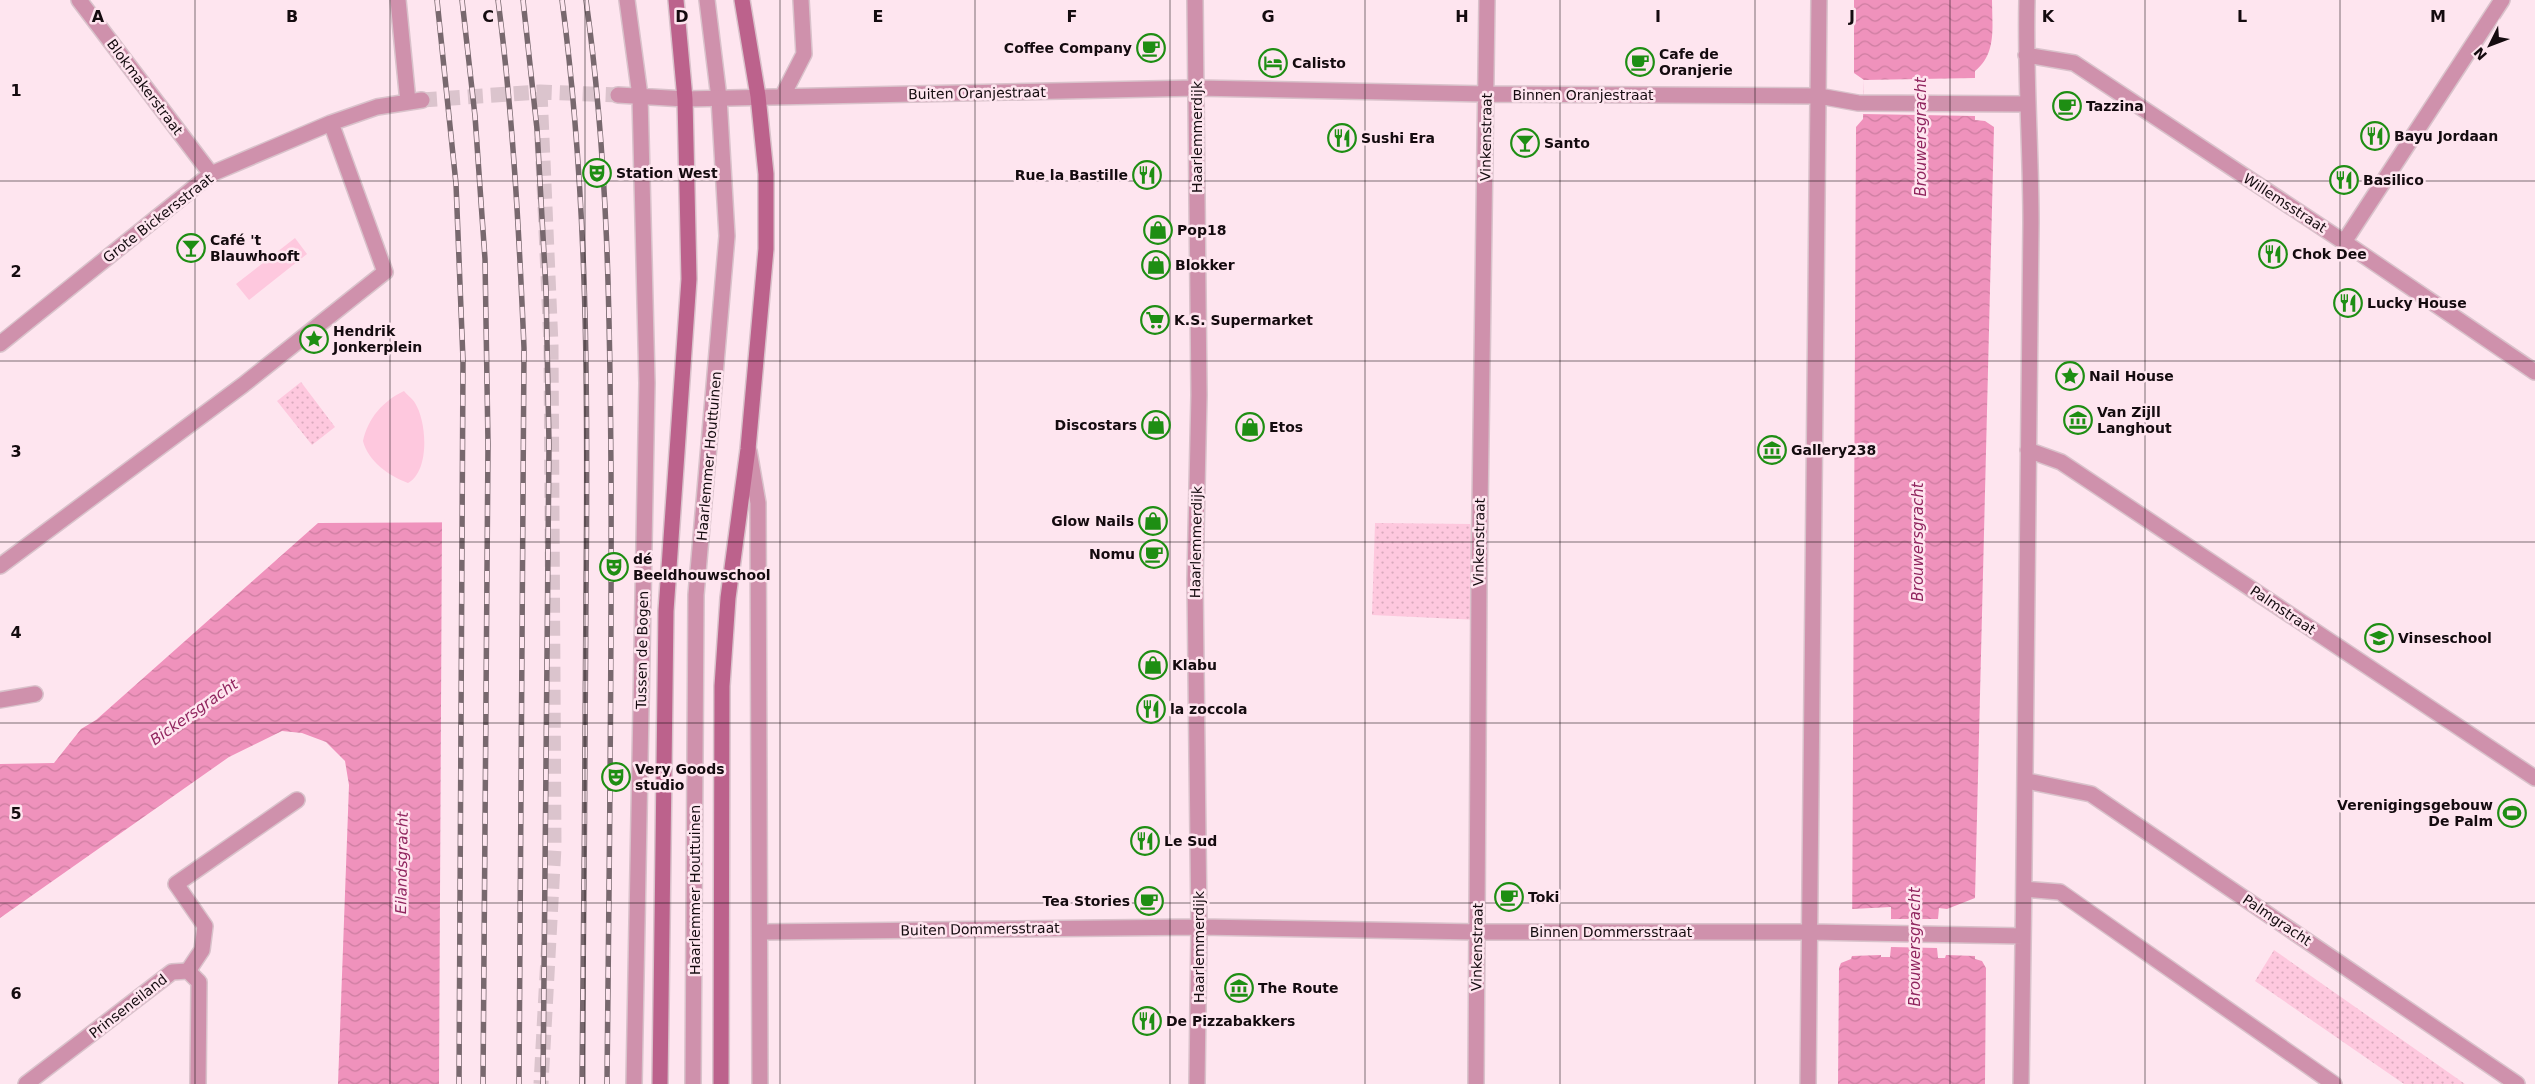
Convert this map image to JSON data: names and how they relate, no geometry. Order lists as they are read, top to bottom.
{
  "streets": {
    "street": [
      "Blokmakerstraat",
      "Buiten Oranjestraat",
      "Binnen Oranjestraat",
      "Haarlemmerdijk",
      "Vinkenstraat",
      "Willemsstraat",
      "Grote Bickersstraat",
      "Haarlemmer Houttuinen",
      "Palmstraat",
      "Tussen de Bogen",
      "Palmgracht",
      "Buiten Dommersstraat",
      "Binnen Dommersstraat",
      "Prinseneiland"
    ]
  },
  "crossings": [
    ["Blokmakerstraat", "Grote Bickersstraat"],
    ["Buiten Oranjestraat", "Binnen Oranjestraat"],
    ["Buiten Oranjestraat", "Haarlemmerdijk"],
    ["Buiten Oranjestraat", "Haarlemmer Houttuinen"],
    ["Binnen Oranjestraat", "Haarlemmerdijk"],
    ["Binnen Oranjestraat", "Vinkenstraat"],
    ["Haarlemmerdijk", "Buiten Dommersstraat"],
    ["Haarlemmerdijk", "Binnen Dommersstraat"],
    ["Vinkenstraat", "Binnen Dommersstraat"],
    ["Haarlemmer Houttuinen", "Buiten Dommersstraat"],
    ["Buiten Dommersstraat", "Binnen Dommersstraat"]
  ],
  "water": ["Brouwersgracht", "Bickersgracht", "Eilandsgracht"],
  "places": {
    "cafe": [
      "Coffee Company",
      "Cafe de Oranjerie",
      "Tazzina",
      "Nomu",
      "Toki",
      "Tea Stories"
    ],
    "hotel": ["Calisto"],
    "restaurant": [
      "Bayu Jordaan",
      "Sushi Era",
      "Rue la Bastille",
      "Basilico",
      "Chok Dee",
      "Lucky House",
      "la zoccola",
      "Le Sud",
      "De Pizzabakkers"
    ],
    "bar": ["Santo", "Café 't Blauwhooft"],
    "theatre": ["Station West", "dé Beeldhouwschool", "Very Goods studio"],
    "shop": [
      "Pop18",
      "Blokker",
      "Discostars",
      "Etos",
      "Glow Nails",
      "Klabu"
    ],
    "supermarket": ["K.S. Supermarket"],
    "place": ["Hendrik Jonkerplein", "Nail House"],
    "museum": ["Van Zijll Langhout", "Gallery238", "The Route"],
    "school or university": ["Vinseschool"],
    "sports": ["Verenigingsgebouw De Palm"]
  },
  "north": "bottom left",
  "grid": {
    "columns": [
      "A",
      "B",
      "C",
      "D",
      "E",
      "F",
      "G",
      "H",
      "I",
      "J",
      "K",
      "L",
      "M"
    ],
    "rows": [
      "1",
      "2",
      "3",
      "4",
      "5",
      "6"
    ]
  }
}
